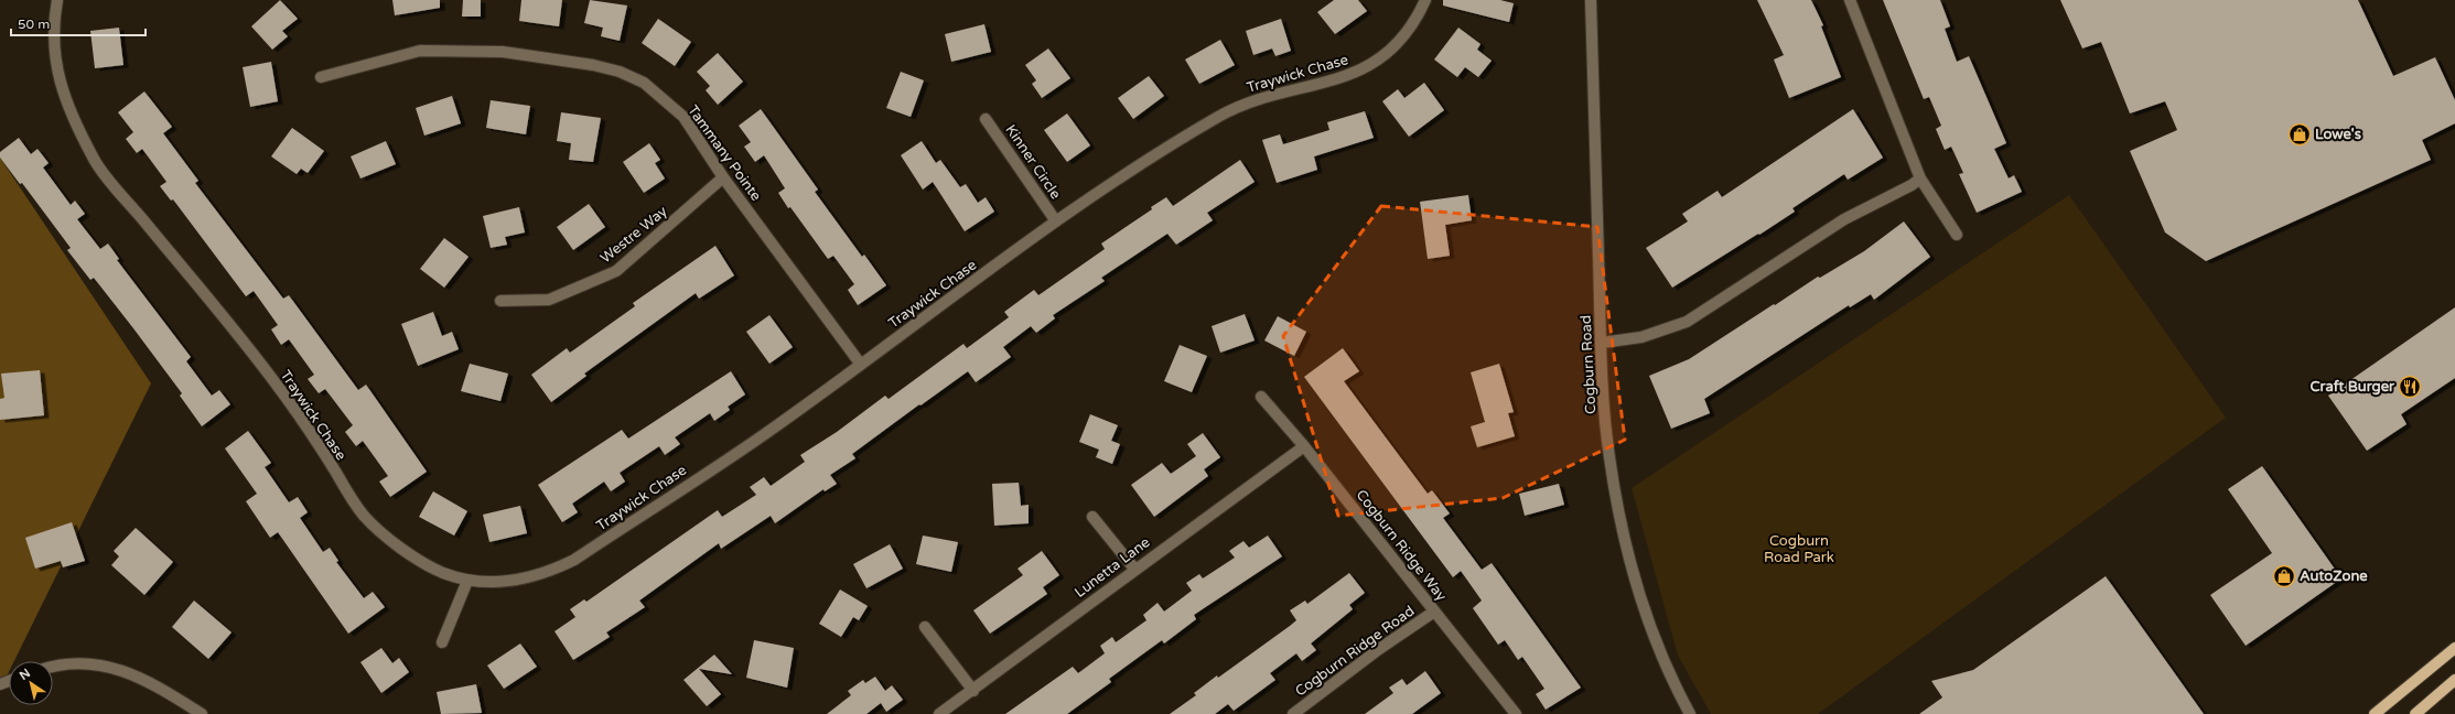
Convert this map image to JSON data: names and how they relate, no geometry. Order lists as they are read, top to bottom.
{
  "streets": {
    "street": [
      "Traywick Chase",
      "Tammany Pointe",
      "Kinner Circle",
      "Westre Way",
      "Cogburn Road",
      "Cogburn Ridge Way",
      "Lunetta Lane",
      "Cogburn Ridge Road"
    ]
  },
  "crossings": [
    ["Traywick Chase", "Tammany Pointe"],
    ["Traywick Chase", "Kinner Circle"],
    ["Tammany Pointe", "Westre Way"],
    ["Cogburn Ridge Way", "Lunetta Lane"],
    ["Cogburn Ridge Way", "Cogburn Ridge Road"]
  ],
  "parks": ["Cogburn Road Park"],
  "places": {
    "shop": ["Lowe's", "AutoZone"],
    "restaurant": ["Craft Burger"]
  },
  "scale_bar": "50 m",
  "north": "top left"
}
